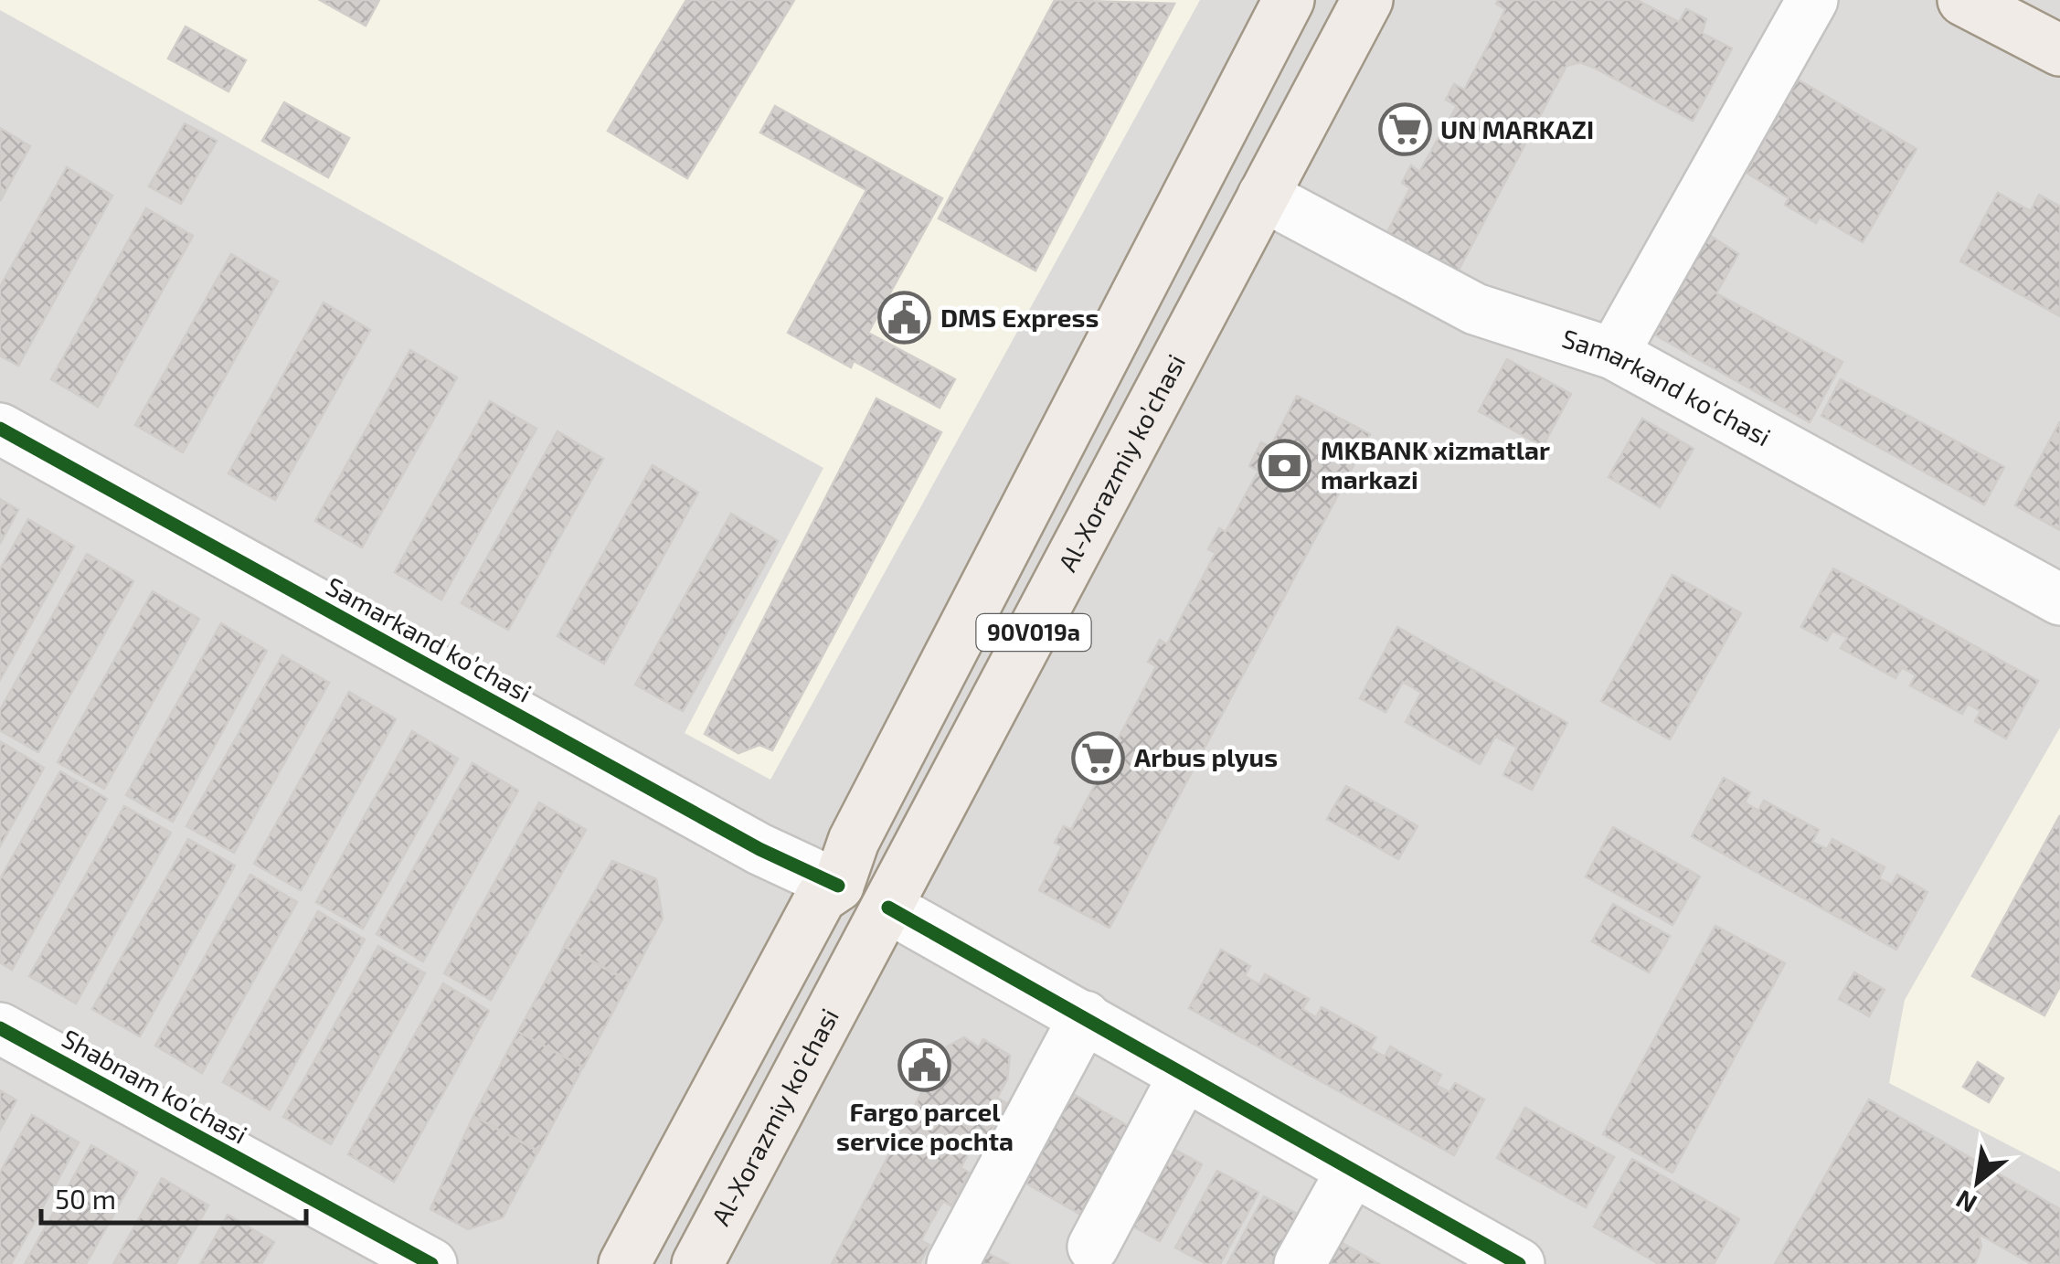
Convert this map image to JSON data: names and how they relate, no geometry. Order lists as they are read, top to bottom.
{
  "streets": {
    "main road": ["Al-Xorazmiy ko’chasi", "90V019a"],
    "street": ["Samarkand ko'chasi", "Samarkand ko’chasi", "Shabnam ko’chasi"]
  },
  "crossings": [
    ["Samarkand ko'chasi", "Al-Xorazmiy ko’chasi"],
    ["90V019a", "Samarkand ko’chasi"]
  ],
  "places": {
    "supermarket": ["UN MARKAZI", "Arbus plyus"],
    "public building": ["DMS Express", "Fargo parcel service pochta"],
    "bank": ["MKBANK xizmatlar markazi"]
  },
  "scale_bar": "50 m",
  "north": "bottom left"
}
